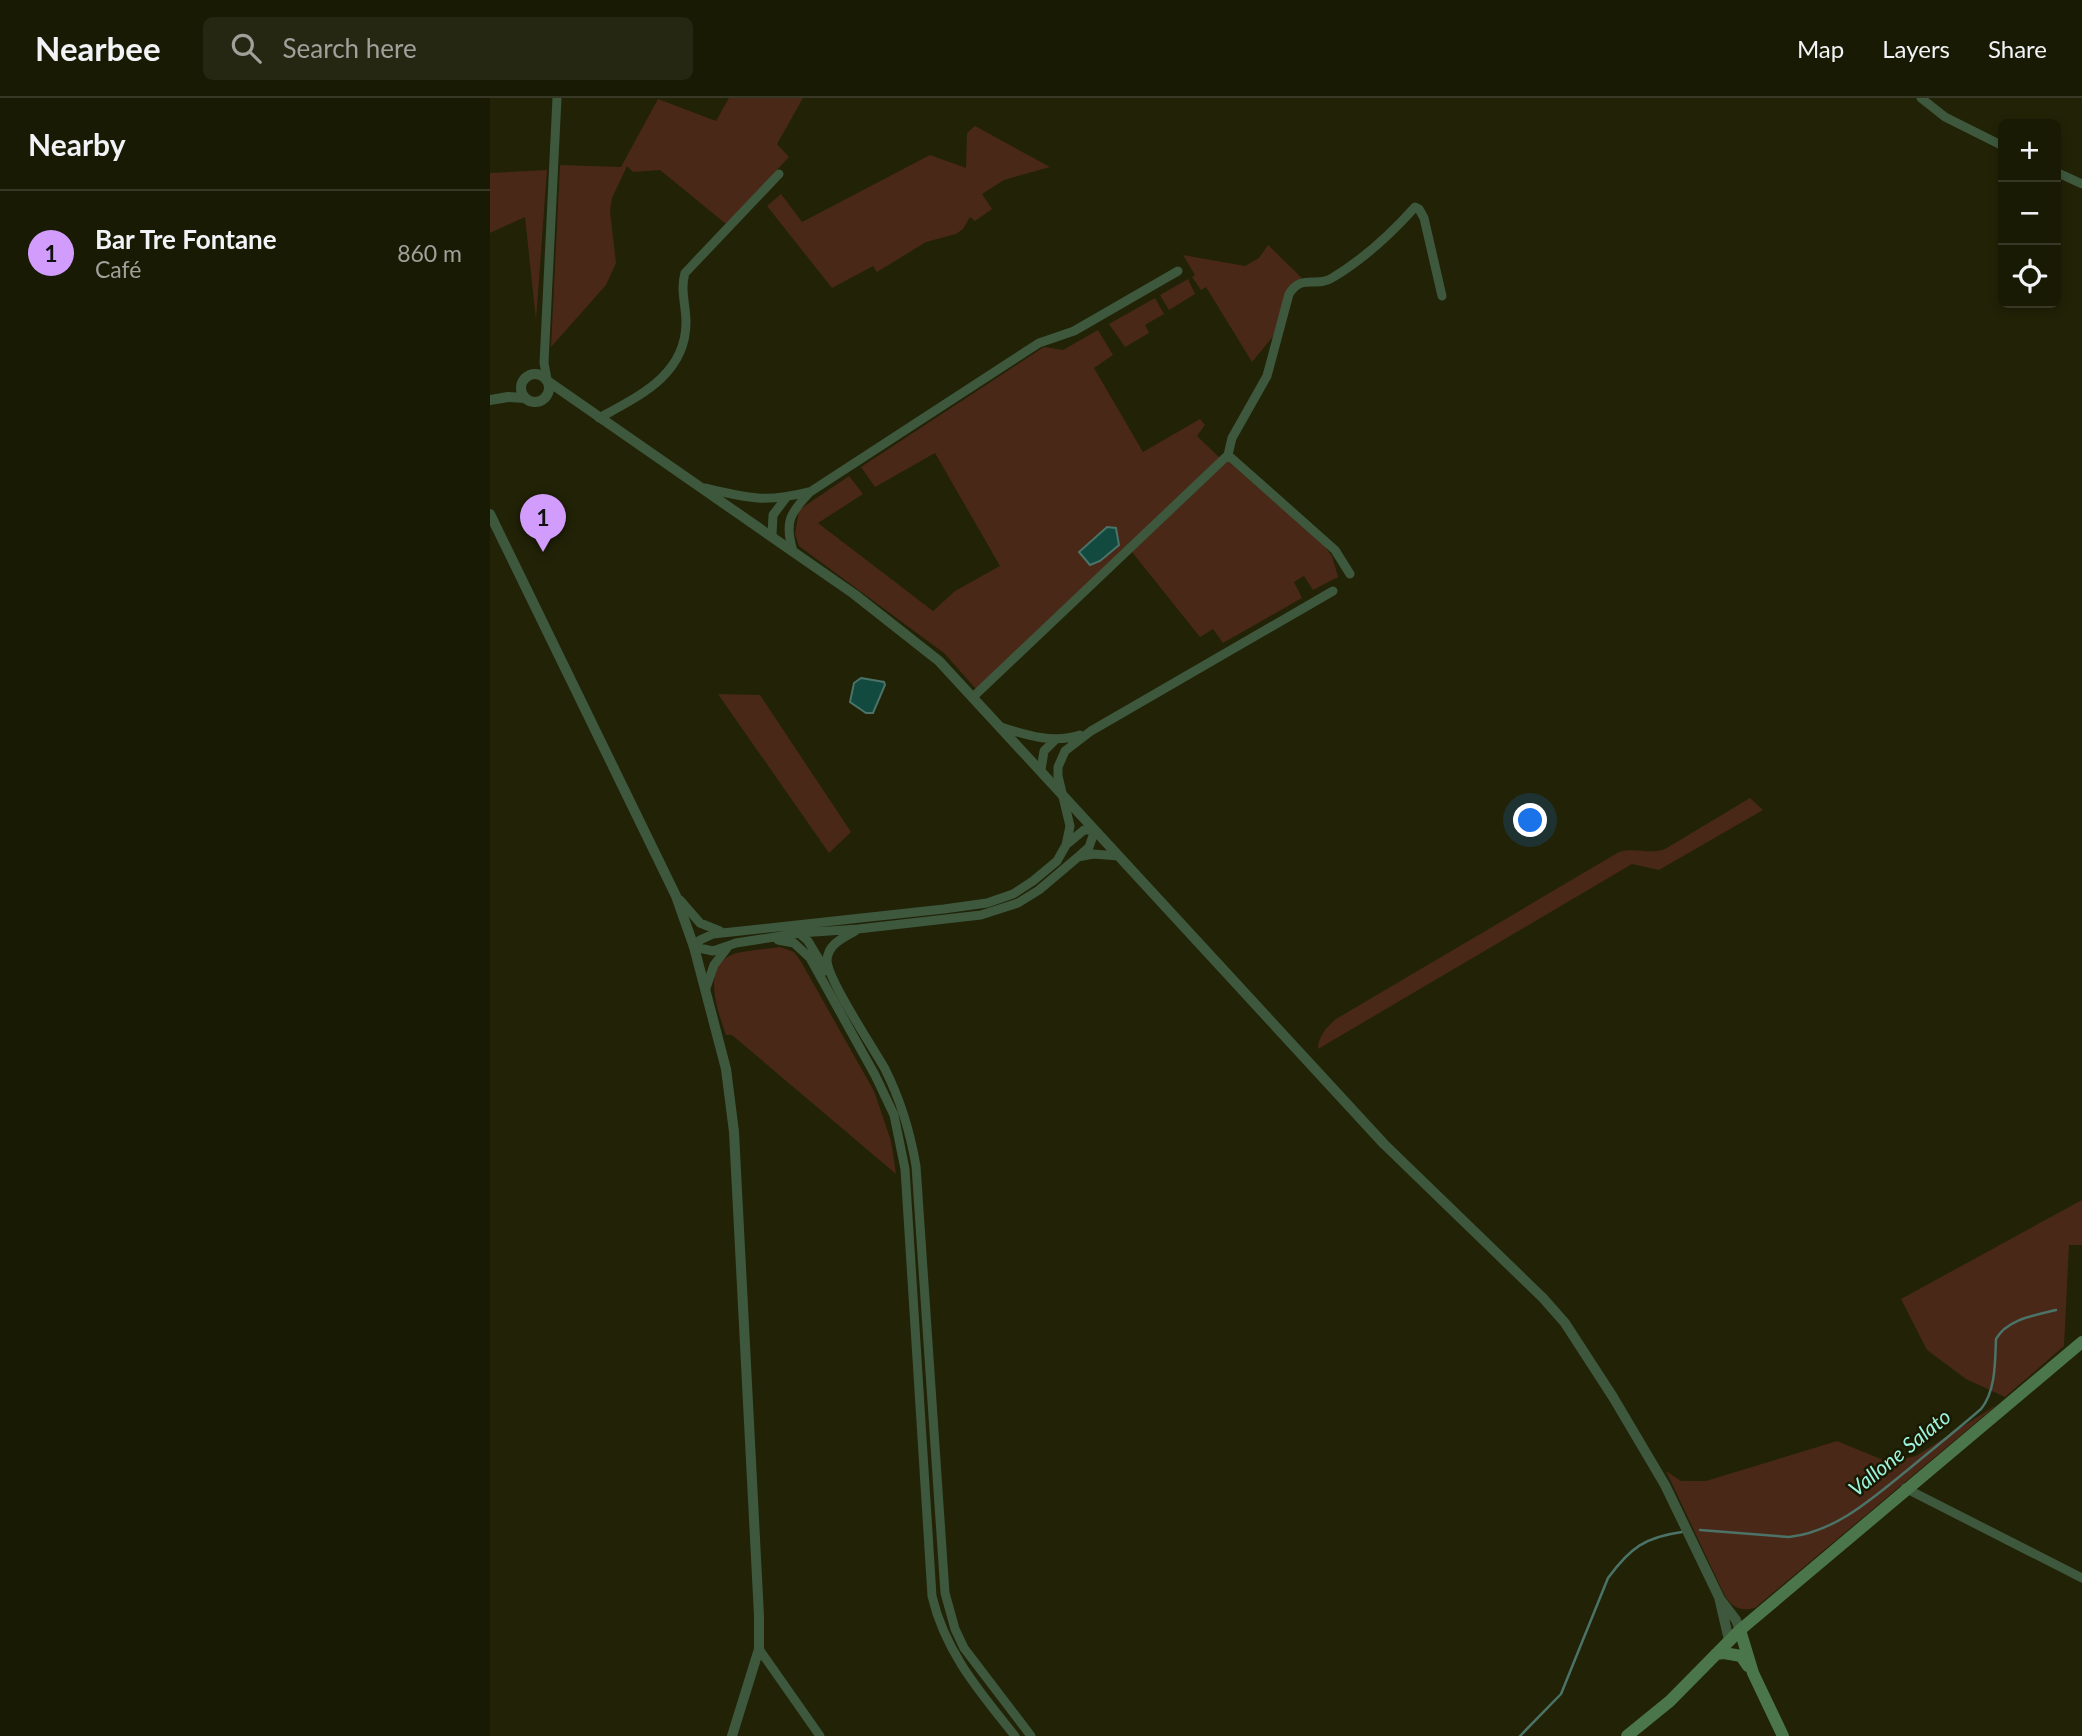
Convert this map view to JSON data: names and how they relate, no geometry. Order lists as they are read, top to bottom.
{
  "water": ["Vallone Salato"],
  "page": {
    "header": "Nearbee",
    "search": "Search here",
    "nav": ["Map", "Layers", "Share"],
    "heading": "Nearby",
    "map_buttons": ["+", "−"],
    "list": [
      {
        "mark": "1",
        "name": "Bar Tre Fontane",
        "note": "Café",
        "value": "860 m"
      }
    ],
    "pins": "1"
  }
}
